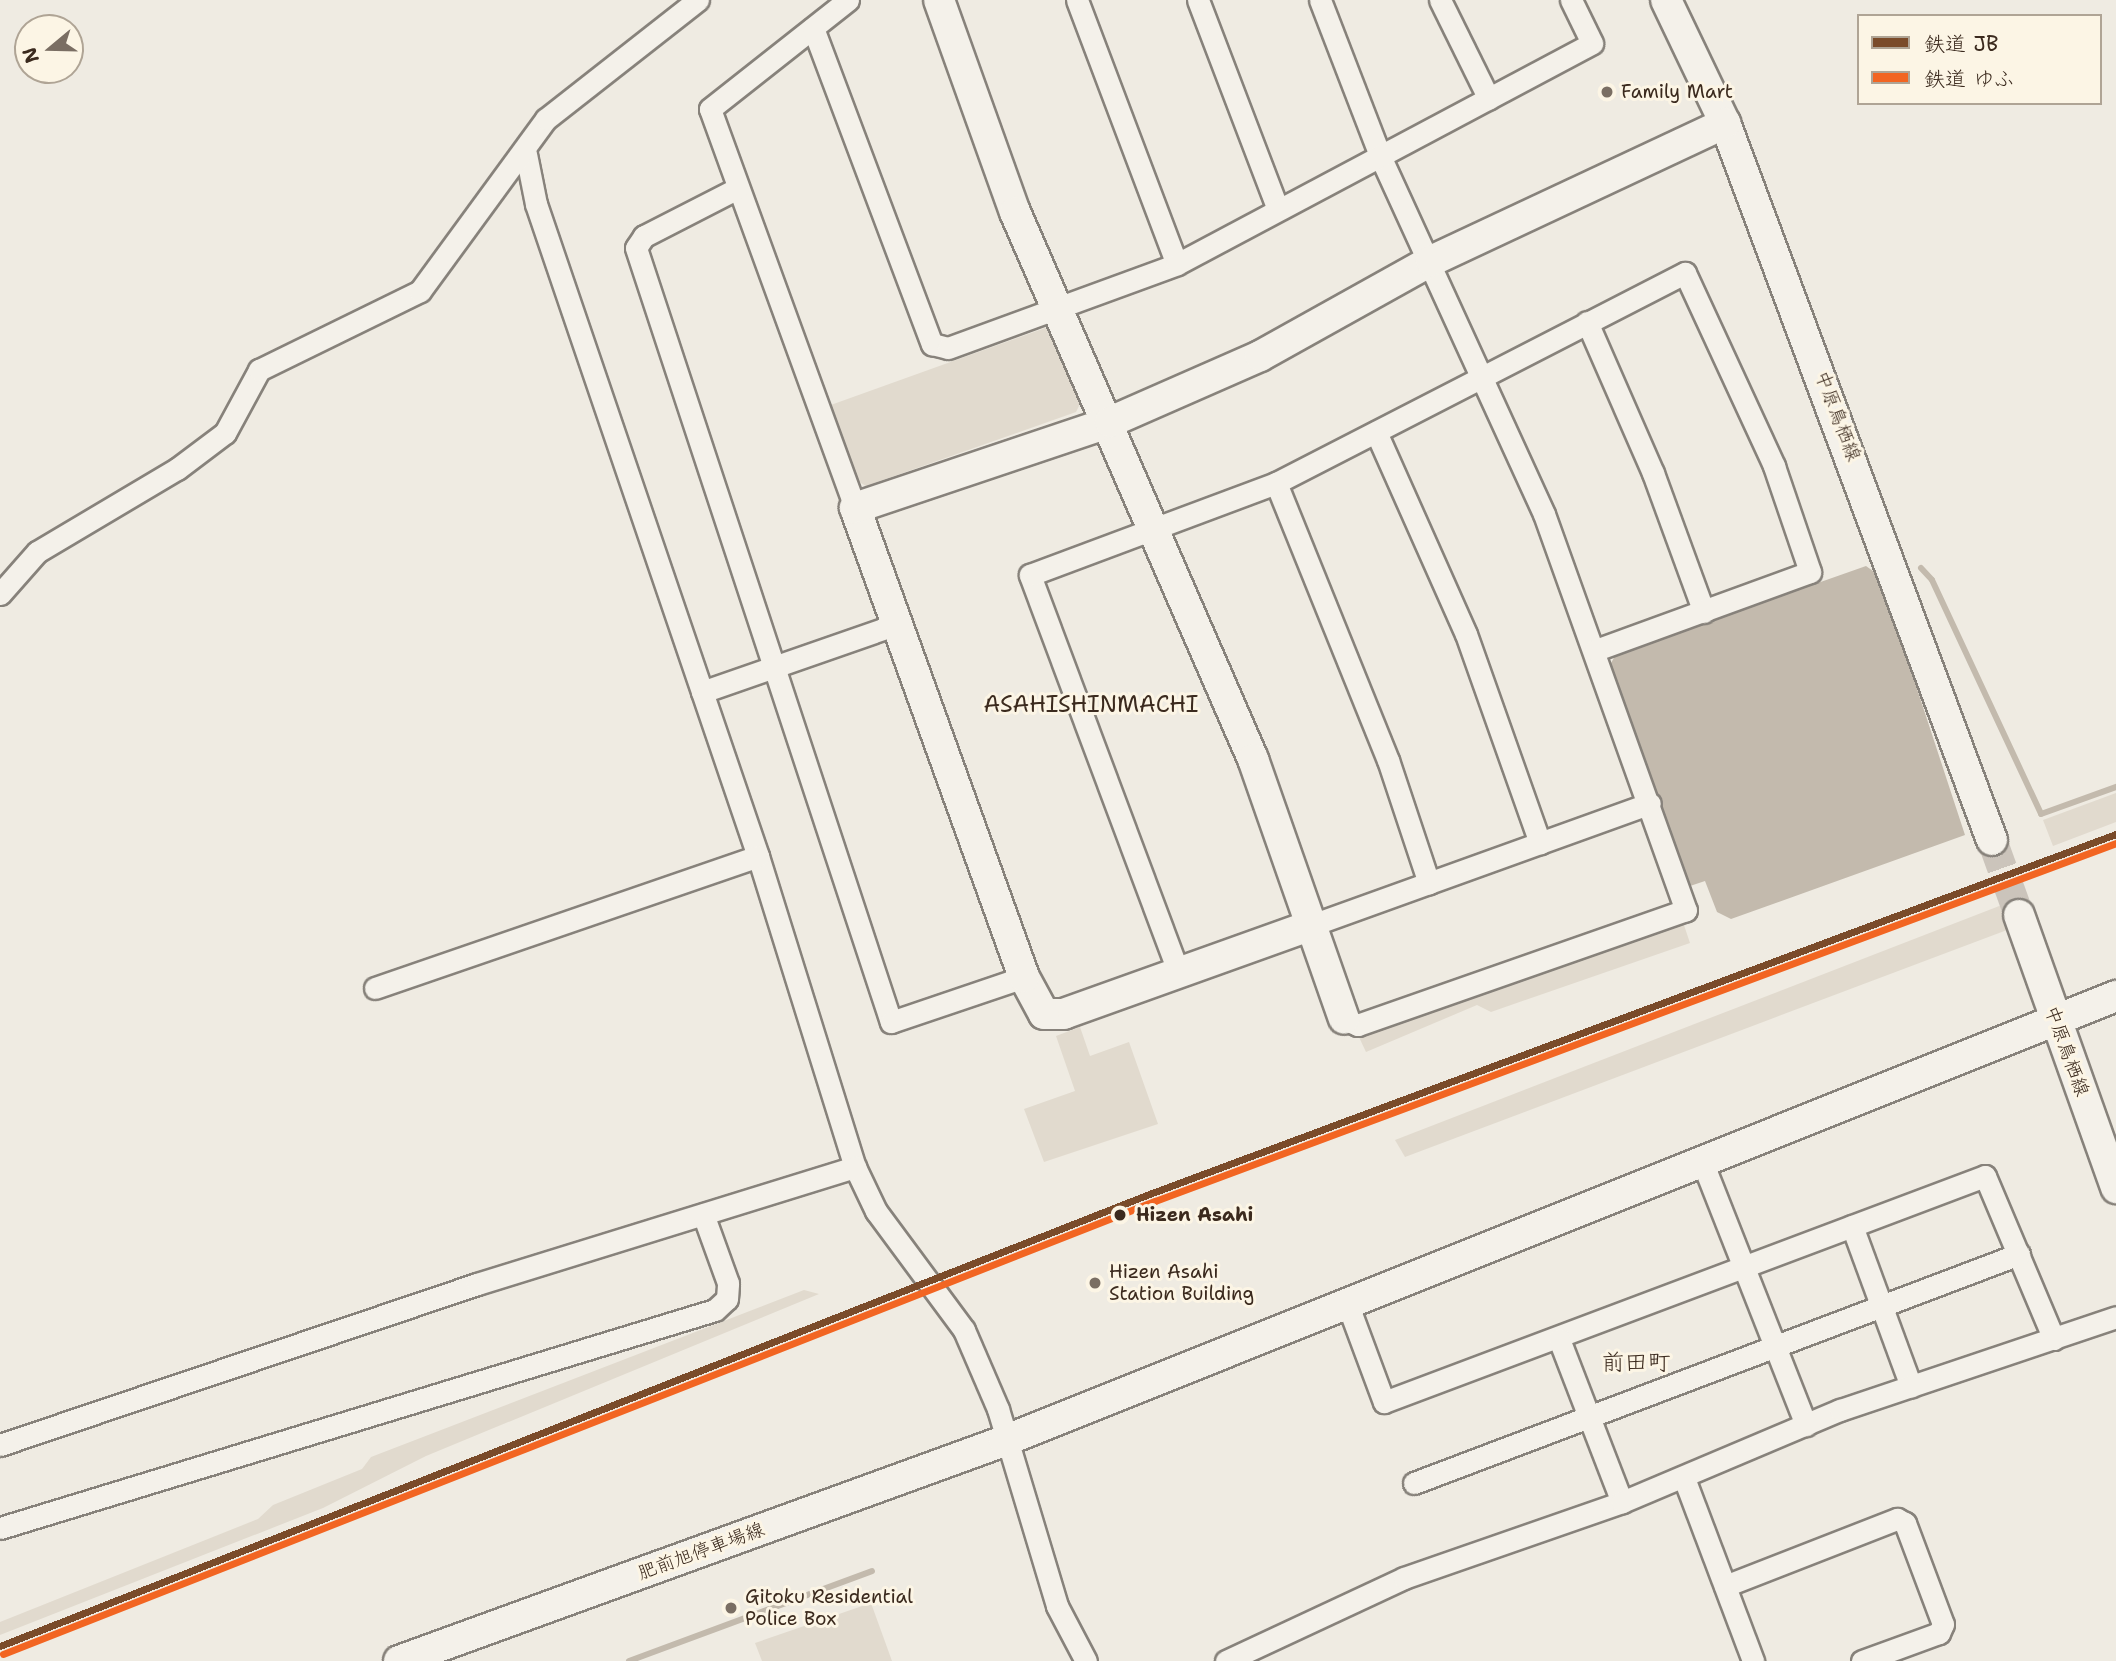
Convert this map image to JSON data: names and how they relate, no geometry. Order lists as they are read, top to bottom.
{
  "streets": {
    "street": ["中原鳥栖線", "肥前旭停車場線"]
  },
  "crossings": [
    ["中原鳥栖線", "肥前旭停車場線"]
  ],
  "districts": ["ASAHISHINMACHI", "前田町"],
  "places": [
    "Family Mart",
    "Hizen Asahi",
    "Hizen Asahi Station Building",
    "Gitoku Residential Police Box"
  ],
  "lines": ["rail line JB", "rail line ゆふ"],
  "legend": ["鉄道 JB", "鉄道 ゆふ"],
  "north": "left"
}
